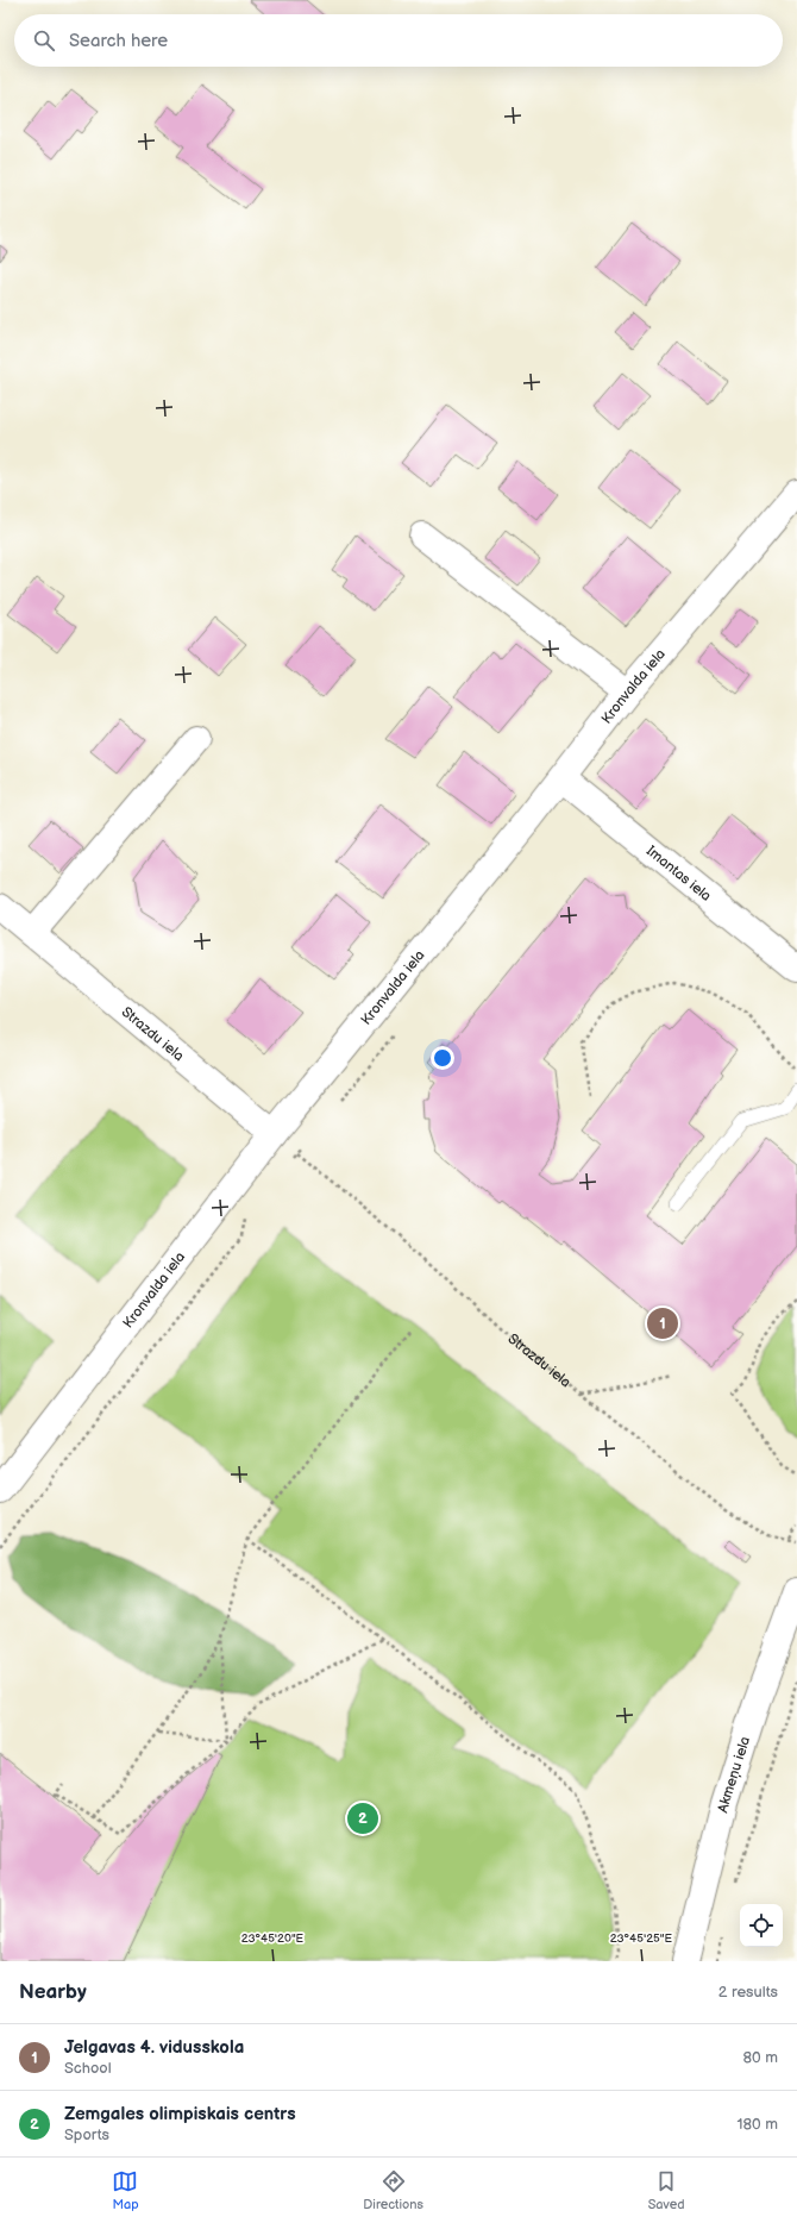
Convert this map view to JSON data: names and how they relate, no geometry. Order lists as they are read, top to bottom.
{
  "streets": {
    "street": [
      "Kronvalda iela",
      "Imantas iela",
      "Strazdu iela",
      "Akmeņu iela"
    ]
  },
  "crossings": [
    ["Kronvalda iela", "Imantas iela"],
    ["Kronvalda iela", "Strazdu iela"]
  ],
  "page": {
    "search": "Search here",
    "pins": ["1", "2"],
    "heading": ["Nearby", "2 results"],
    "list": [
      {
        "mark": "1",
        "name": "Jelgavas 4. vidusskola",
        "note": "School",
        "value": "80 m"
      },
      {
        "mark": "2",
        "name": "Zemgales olimpiskais centrs",
        "note": "Sports",
        "value": "180 m"
      }
    ],
    "nav": ["Map", "Directions", "Saved"]
  },
  "coordinates": ["23°45'20\"E", "23°45'25\"E"]
}
